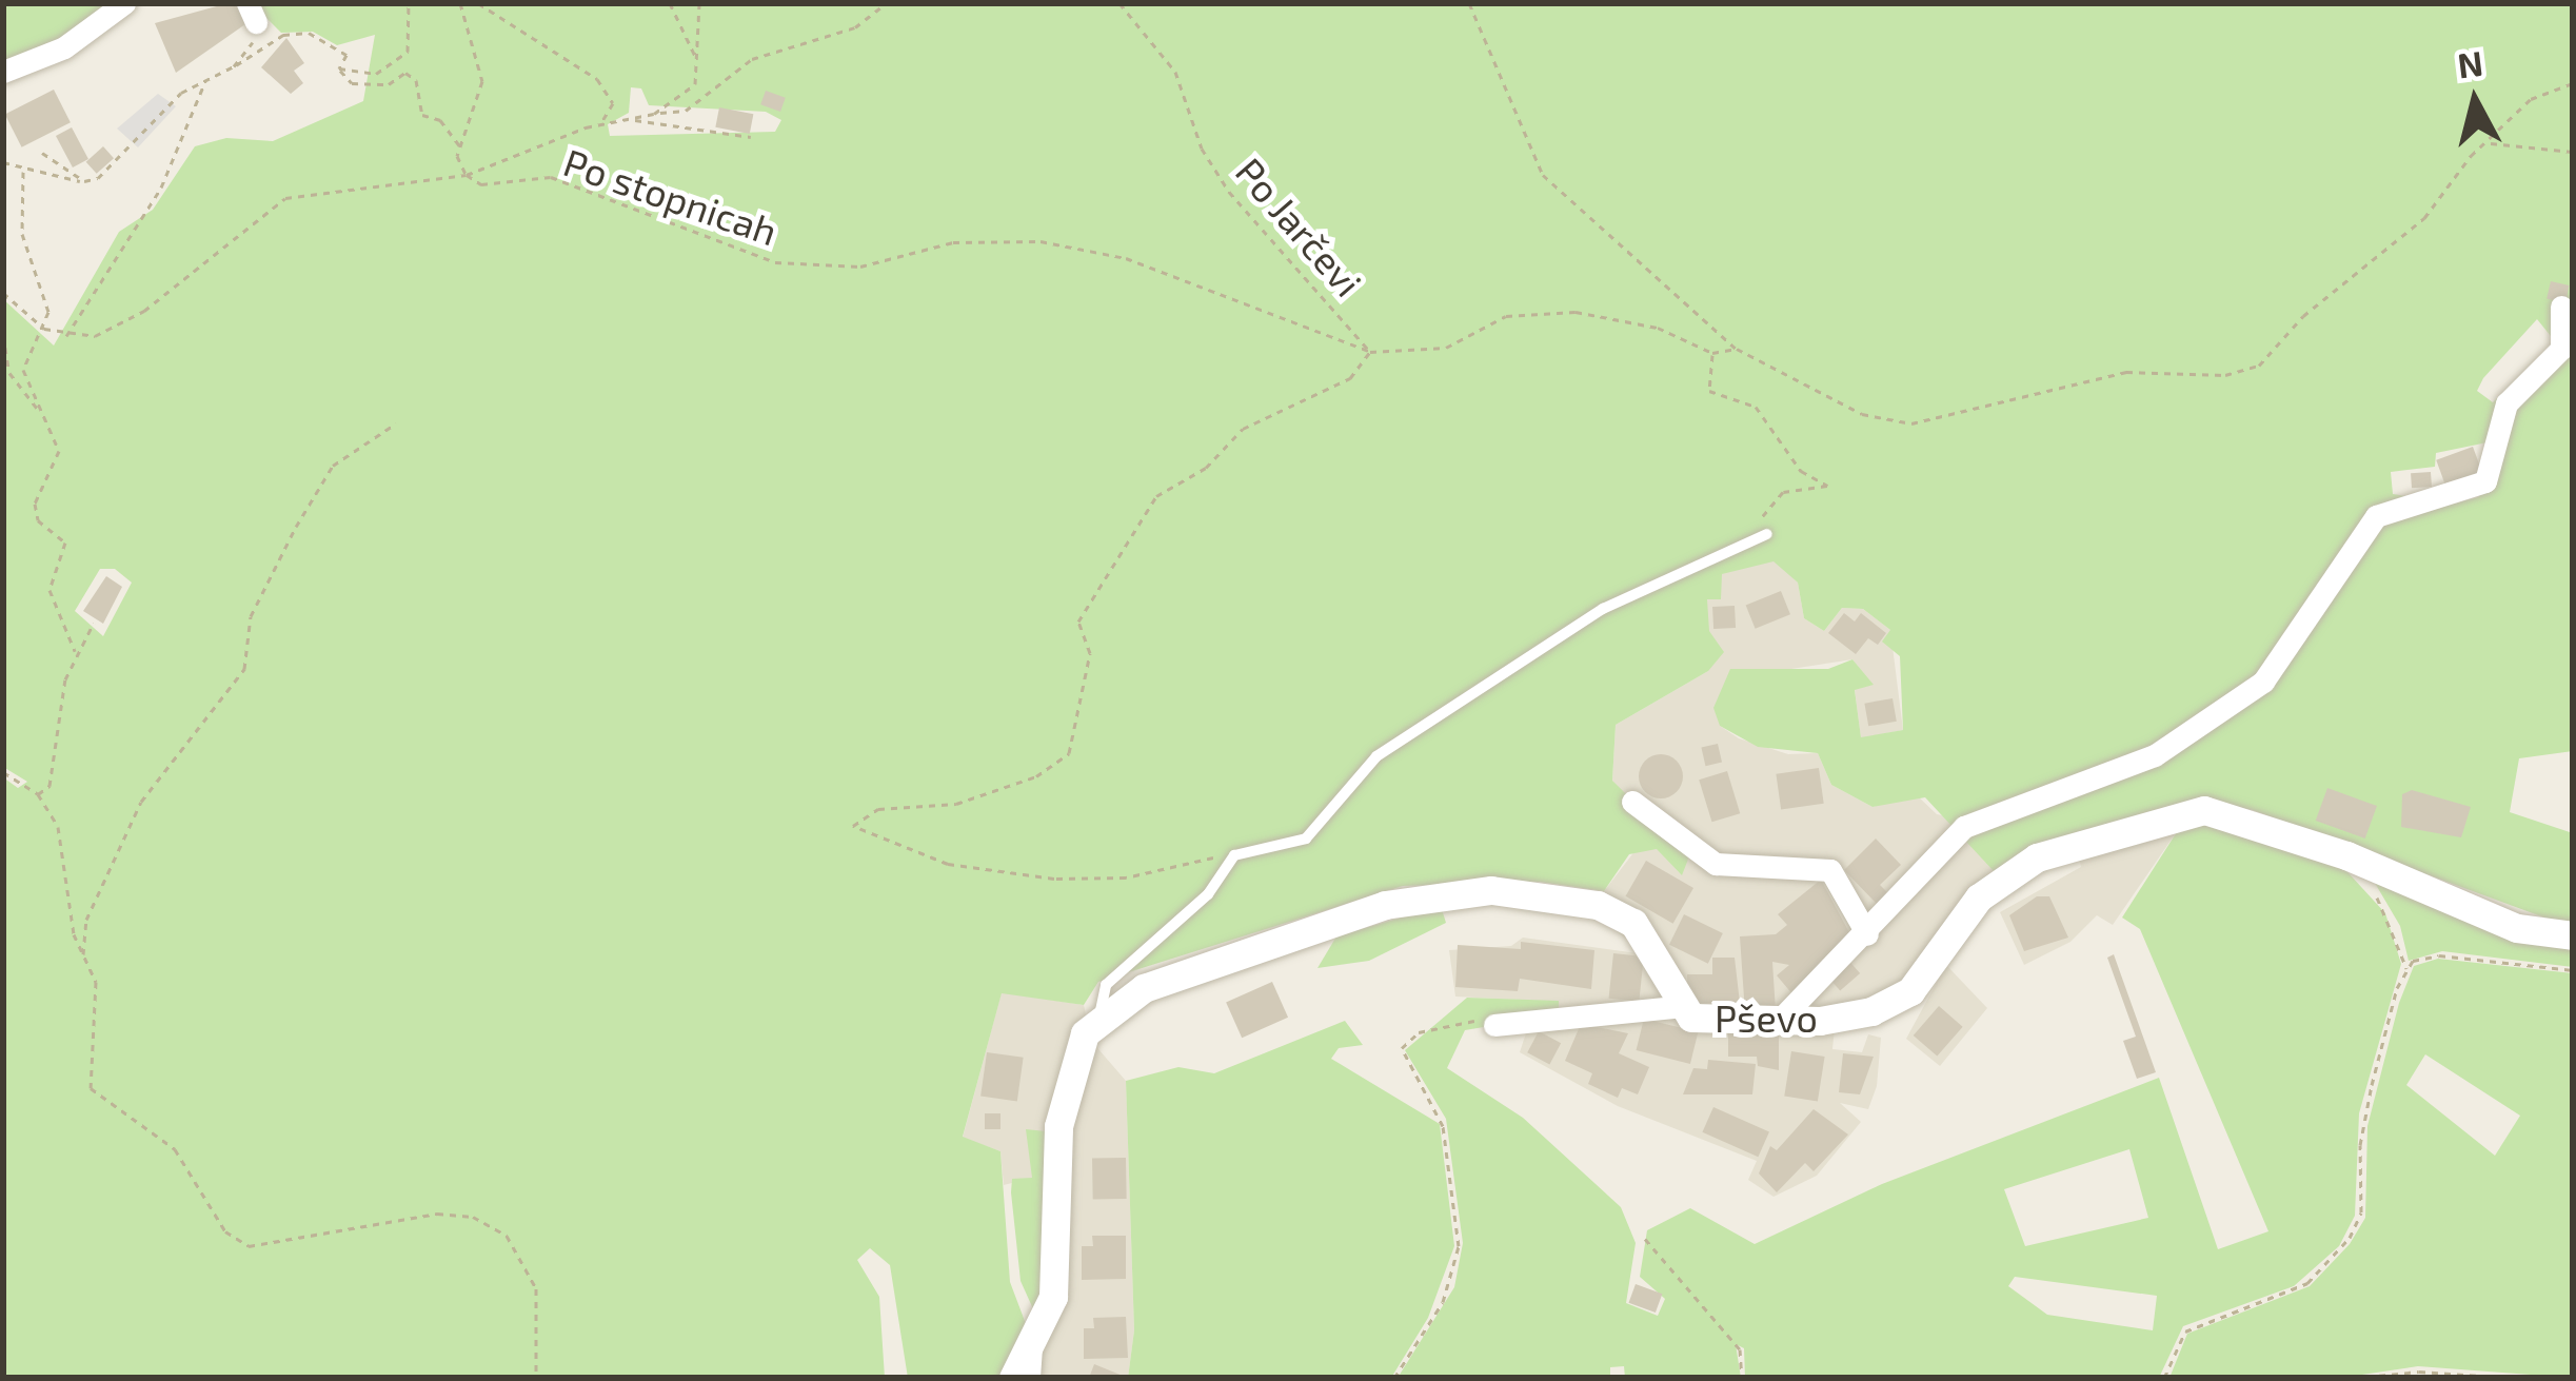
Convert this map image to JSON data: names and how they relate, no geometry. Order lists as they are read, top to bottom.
{
  "streets": {
    "street": ["Pševo"],
    "path": ["Po stopnicah", "Po Jarčevi"]
  },
  "crossings": [
    ["Po stopnicah", "Po Jarčevi"]
  ],
  "north": "top"
}
